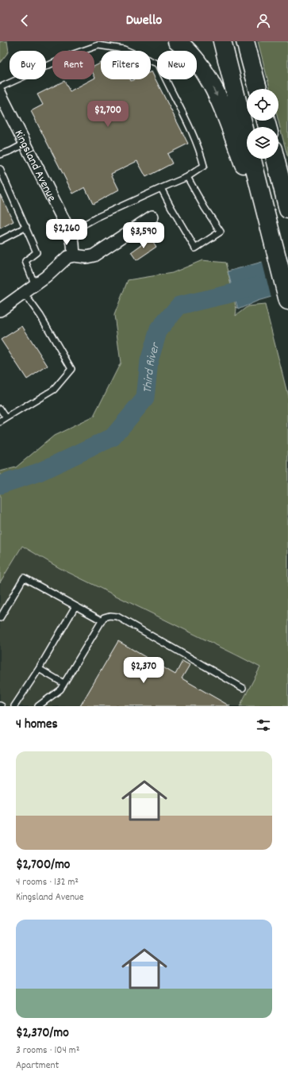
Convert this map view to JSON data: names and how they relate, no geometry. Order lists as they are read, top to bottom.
{
  "streets": {
    "street": ["Kingsland Avenue"]
  },
  "water": ["Third River"],
  "page": {
    "header": "Dwello",
    "chip": [
      "Buy",
      "Rent",
      "Filters",
      "New"
    ],
    "price": [
      "$2,700",
      "$2,260",
      "$3,590",
      "$2,370"
    ],
    "heading": "4 homes",
    "list": [
      {
        "name": "$2,700/mo",
        "note": "4 rooms · 132 m² · Kingsland Avenue"
      },
      {
        "name": "$2,370/mo",
        "note": "3 rooms · 104 m² · Apartment"
      }
    ]
  }
}
